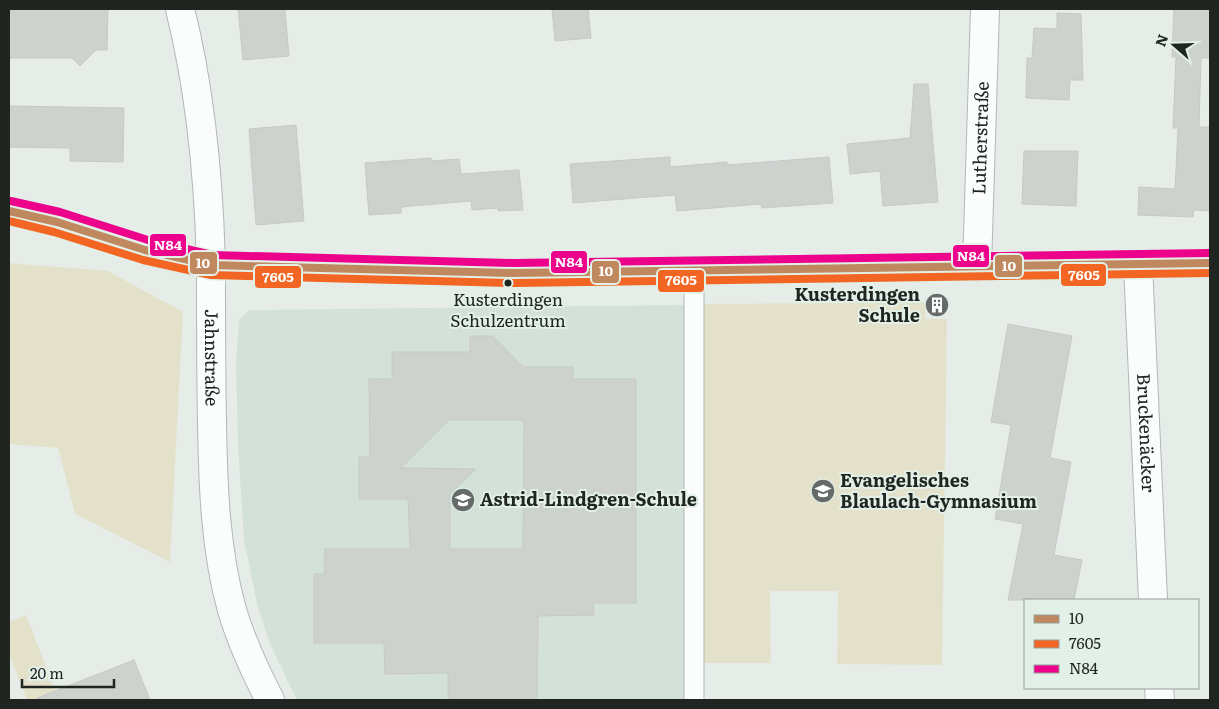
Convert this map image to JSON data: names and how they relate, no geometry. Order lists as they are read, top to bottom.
{
  "streets": {
    "street": ["Lutherstraße", "Jahnstraße", "Bruckenäcker"]
  },
  "places": {
    "other": ["Kusterdingen Schulzentrum"],
    "building": ["Kusterdingen Schule"],
    "school or university": ["Evangelisches Blaulach-Gymnasium", "Astrid-Lindgren-Schule"]
  },
  "lines": ["transit line N84", "transit line 10", "transit line 7605"],
  "legend": ["10", "7605", "N84"],
  "scale_bar": "20 m",
  "north": "left"
}
